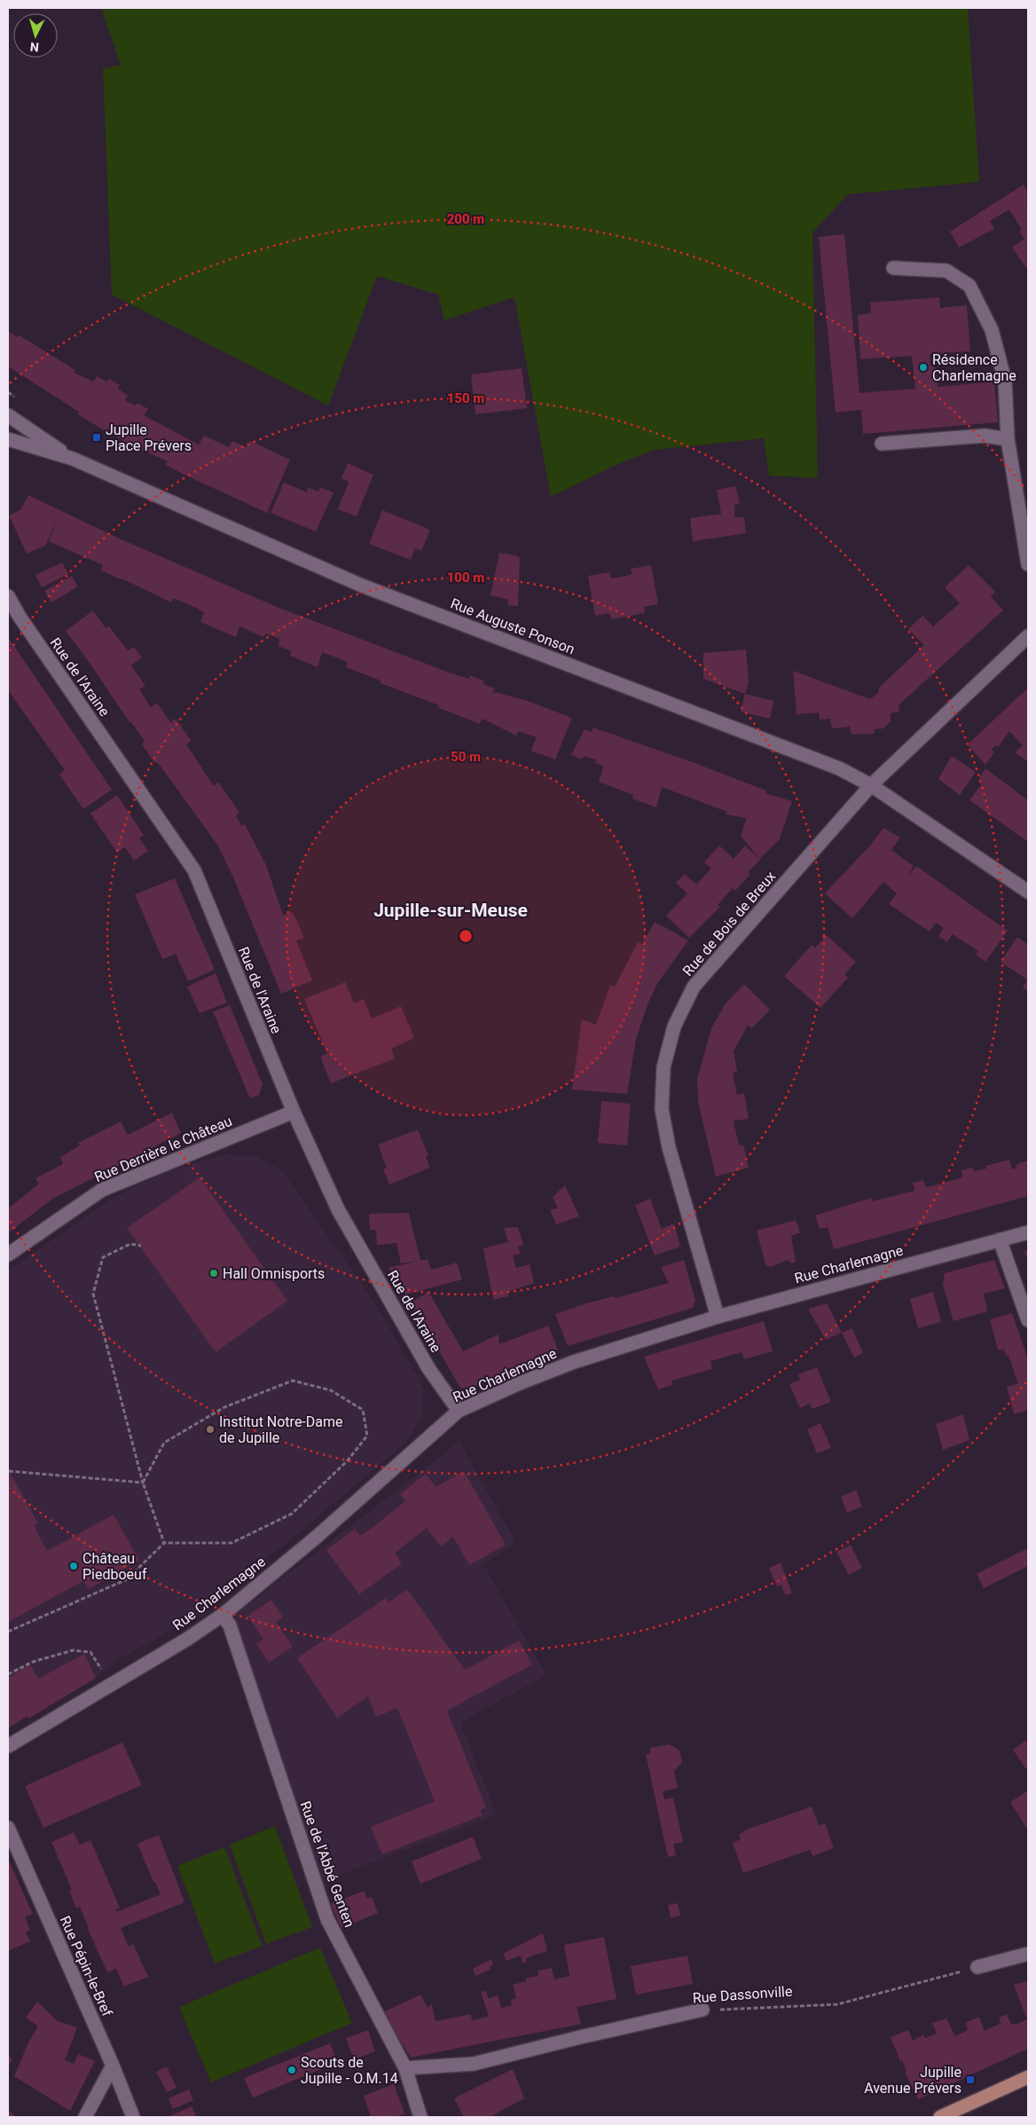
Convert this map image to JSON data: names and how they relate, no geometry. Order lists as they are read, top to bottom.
{
  "streets": {
    "street": [
      "Rue Auguste Ponson",
      "Rue de l'Araine",
      "Rue de Bois de Breux",
      "Rue Derrière le Château",
      "Rue Charlemagne",
      "Rue de l'Abbé Genten",
      "Rue Pépin-le-Bref",
      "Rue Dassonville"
    ]
  },
  "crossings": [
    ["Rue Auguste Ponson", "Rue de Bois de Breux"],
    ["Rue de l'Araine", "Rue Derrière le Château"],
    ["Rue de l'Araine", "Rue Charlemagne"],
    ["Rue de Bois de Breux", "Rue Charlemagne"],
    ["Rue Charlemagne", "Rue de l'Abbé Genten"],
    ["Rue de l'Abbé Genten", "Rue Dassonville"]
  ],
  "districts": ["Jupille-sur-Meuse"],
  "places": {
    "other": [
      "Résidence Charlemagne",
      "Hall Omnisports",
      "Institut Notre-Dame de Jupille",
      "Château Piedboeuf",
      "Scouts de Jupille - O.M.14"
    ],
    "transit": ["Jupille Place Prévers", "Jupille Avenue Prévers"]
  },
  "north": "bottom",
  "rings": [
    "200 m",
    "150 m",
    "100 m",
    "50 m"
  ]
}
